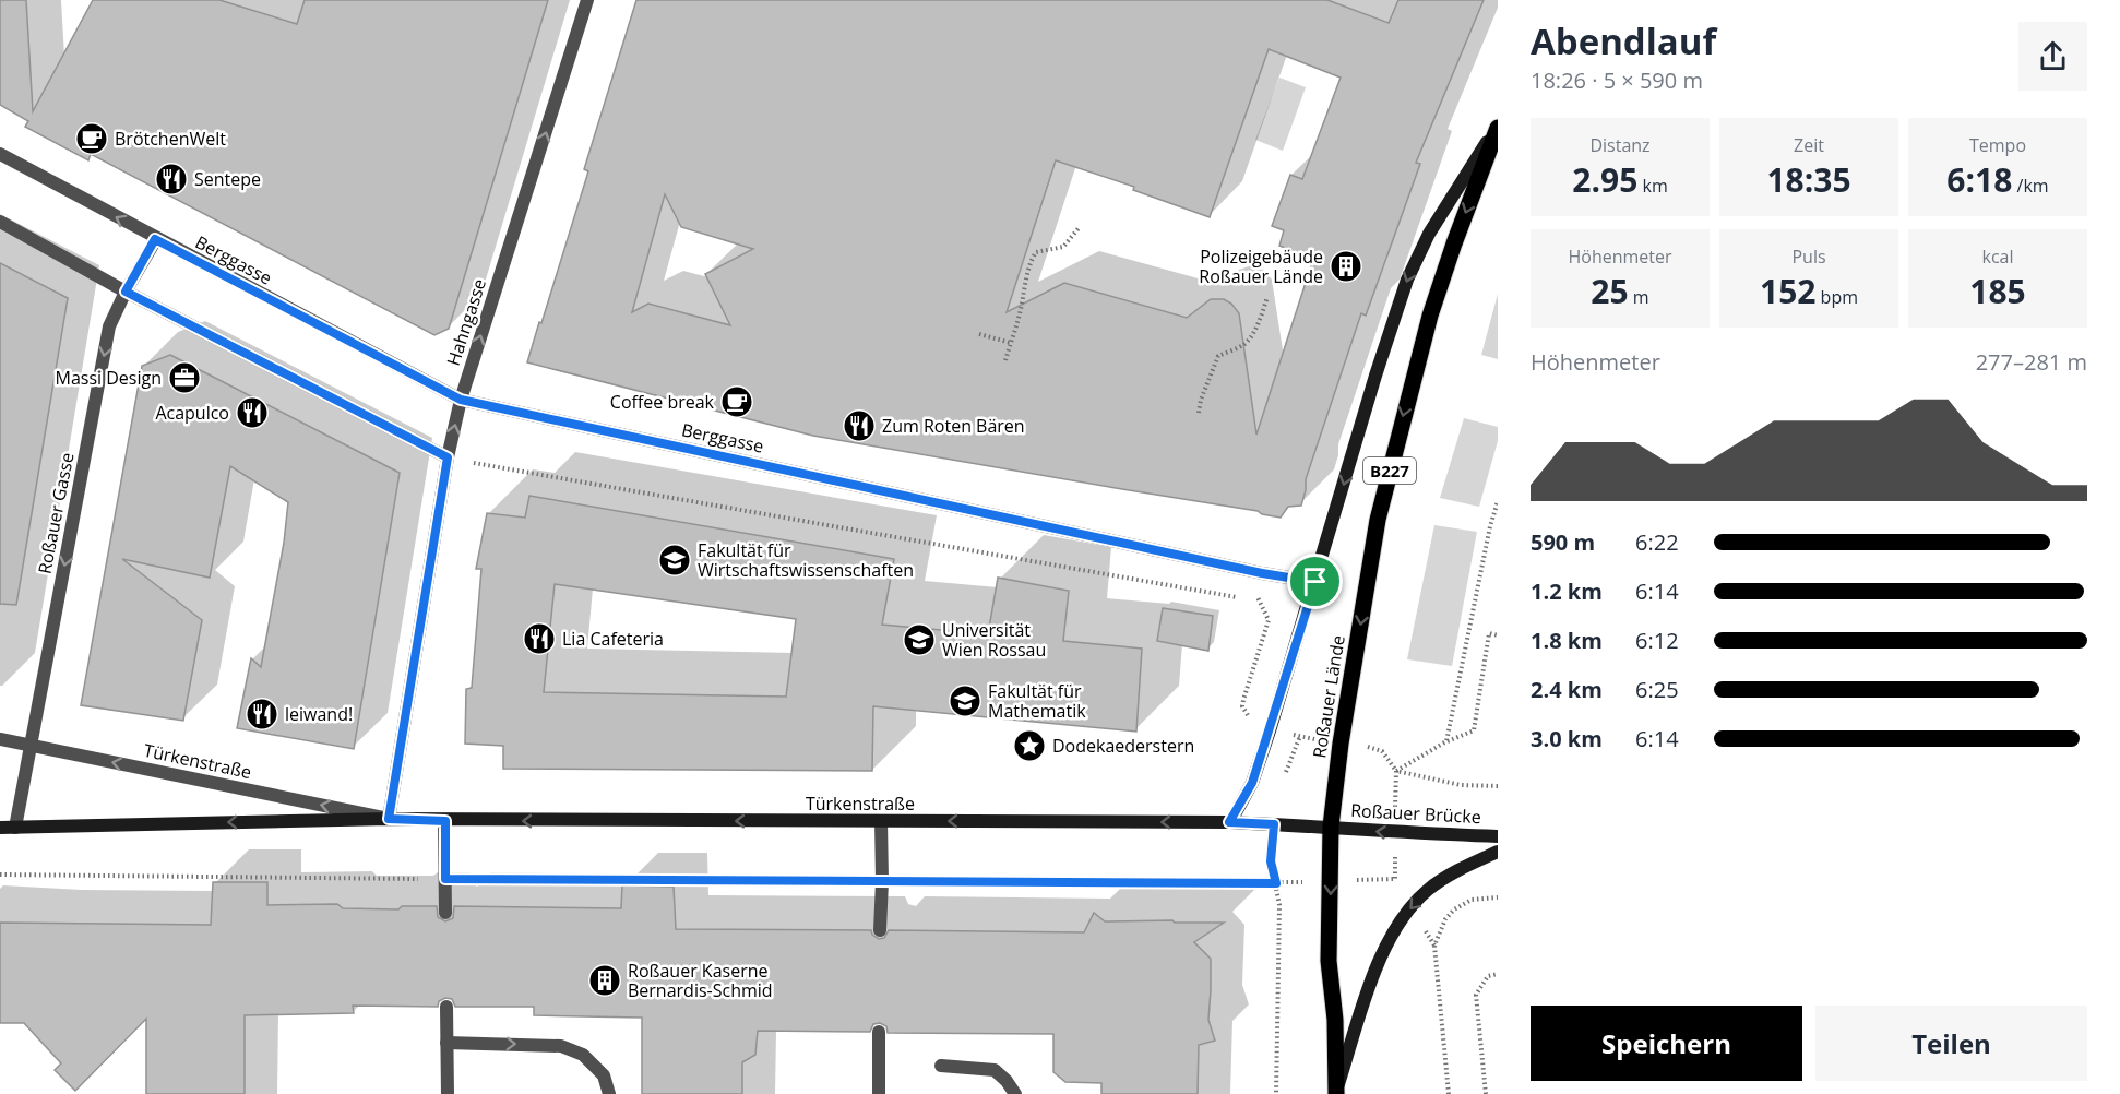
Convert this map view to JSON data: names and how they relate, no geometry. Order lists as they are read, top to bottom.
{
  "streets": {
    "main road": [
      "B227",
      "Roßauer Lände",
      "Türkenstraße",
      "Roßauer Brücke"
    ],
    "street": ["Berggasse", "Hahngasse", "Roßauer Gasse"]
  },
  "crossings": [
    ["Berggasse", "Hahngasse"],
    ["Hahngasse", "Türkenstraße"],
    ["B227", "Roßauer Lände"],
    ["Roßauer Gasse", "Türkenstraße"],
    ["Roßauer Lände", "Türkenstraße"],
    ["Roßauer Lände", "Roßauer Brücke"],
    ["Türkenstraße", "Roßauer Brücke"]
  ],
  "one_way": [
    "Hahngasse",
    "Roßauer Gasse",
    "Türkenstraße",
    "Roßauer Brücke"
  ],
  "places": {
    "cafe": ["BrötchenWelt", "Coffee break"],
    "restaurant": [
      "Sentepe",
      "Acapulco",
      "Zum Roten Bären",
      "Lia Cafeteria",
      "leiwand!"
    ],
    "building": ["Polizeigebäude Roßauer Lände", "Roßauer Kaserne Bernardis-Schmid"],
    "office": ["Massi Design"],
    "school or university": ["Fakultät für Wirtschaftswissenschaften", "Universität Wien Rossau", "Fakultät für Mathematik"],
    "place": ["Dodekaederstern"]
  },
  "page": {
    "heading": ["Abendlauf", "18:26 · 5 × 590 m"],
    "stats": [
      ["Distanz", "2.95 km"],
      ["Zeit", "18:35"],
      ["Tempo", "6:18 /km"],
      ["Höhenmeter", "25 m"],
      ["Puls", "152 bpm"],
      ["kcal", "185"]
    ],
    "chart": ["Höhenmeter", "277–281 m"],
    "list": [
      {
        "name": "590 m",
        "note": "6:22"
      },
      {
        "name": "1.2 km",
        "note": "6:14"
      },
      {
        "name": "1.8 km",
        "note": "6:12"
      },
      {
        "name": "2.4 km",
        "note": "6:25"
      },
      {
        "name": "3.0 km",
        "note": "6:14"
      }
    ],
    "buttons": ["Speichern", "Teilen"]
  }
}
